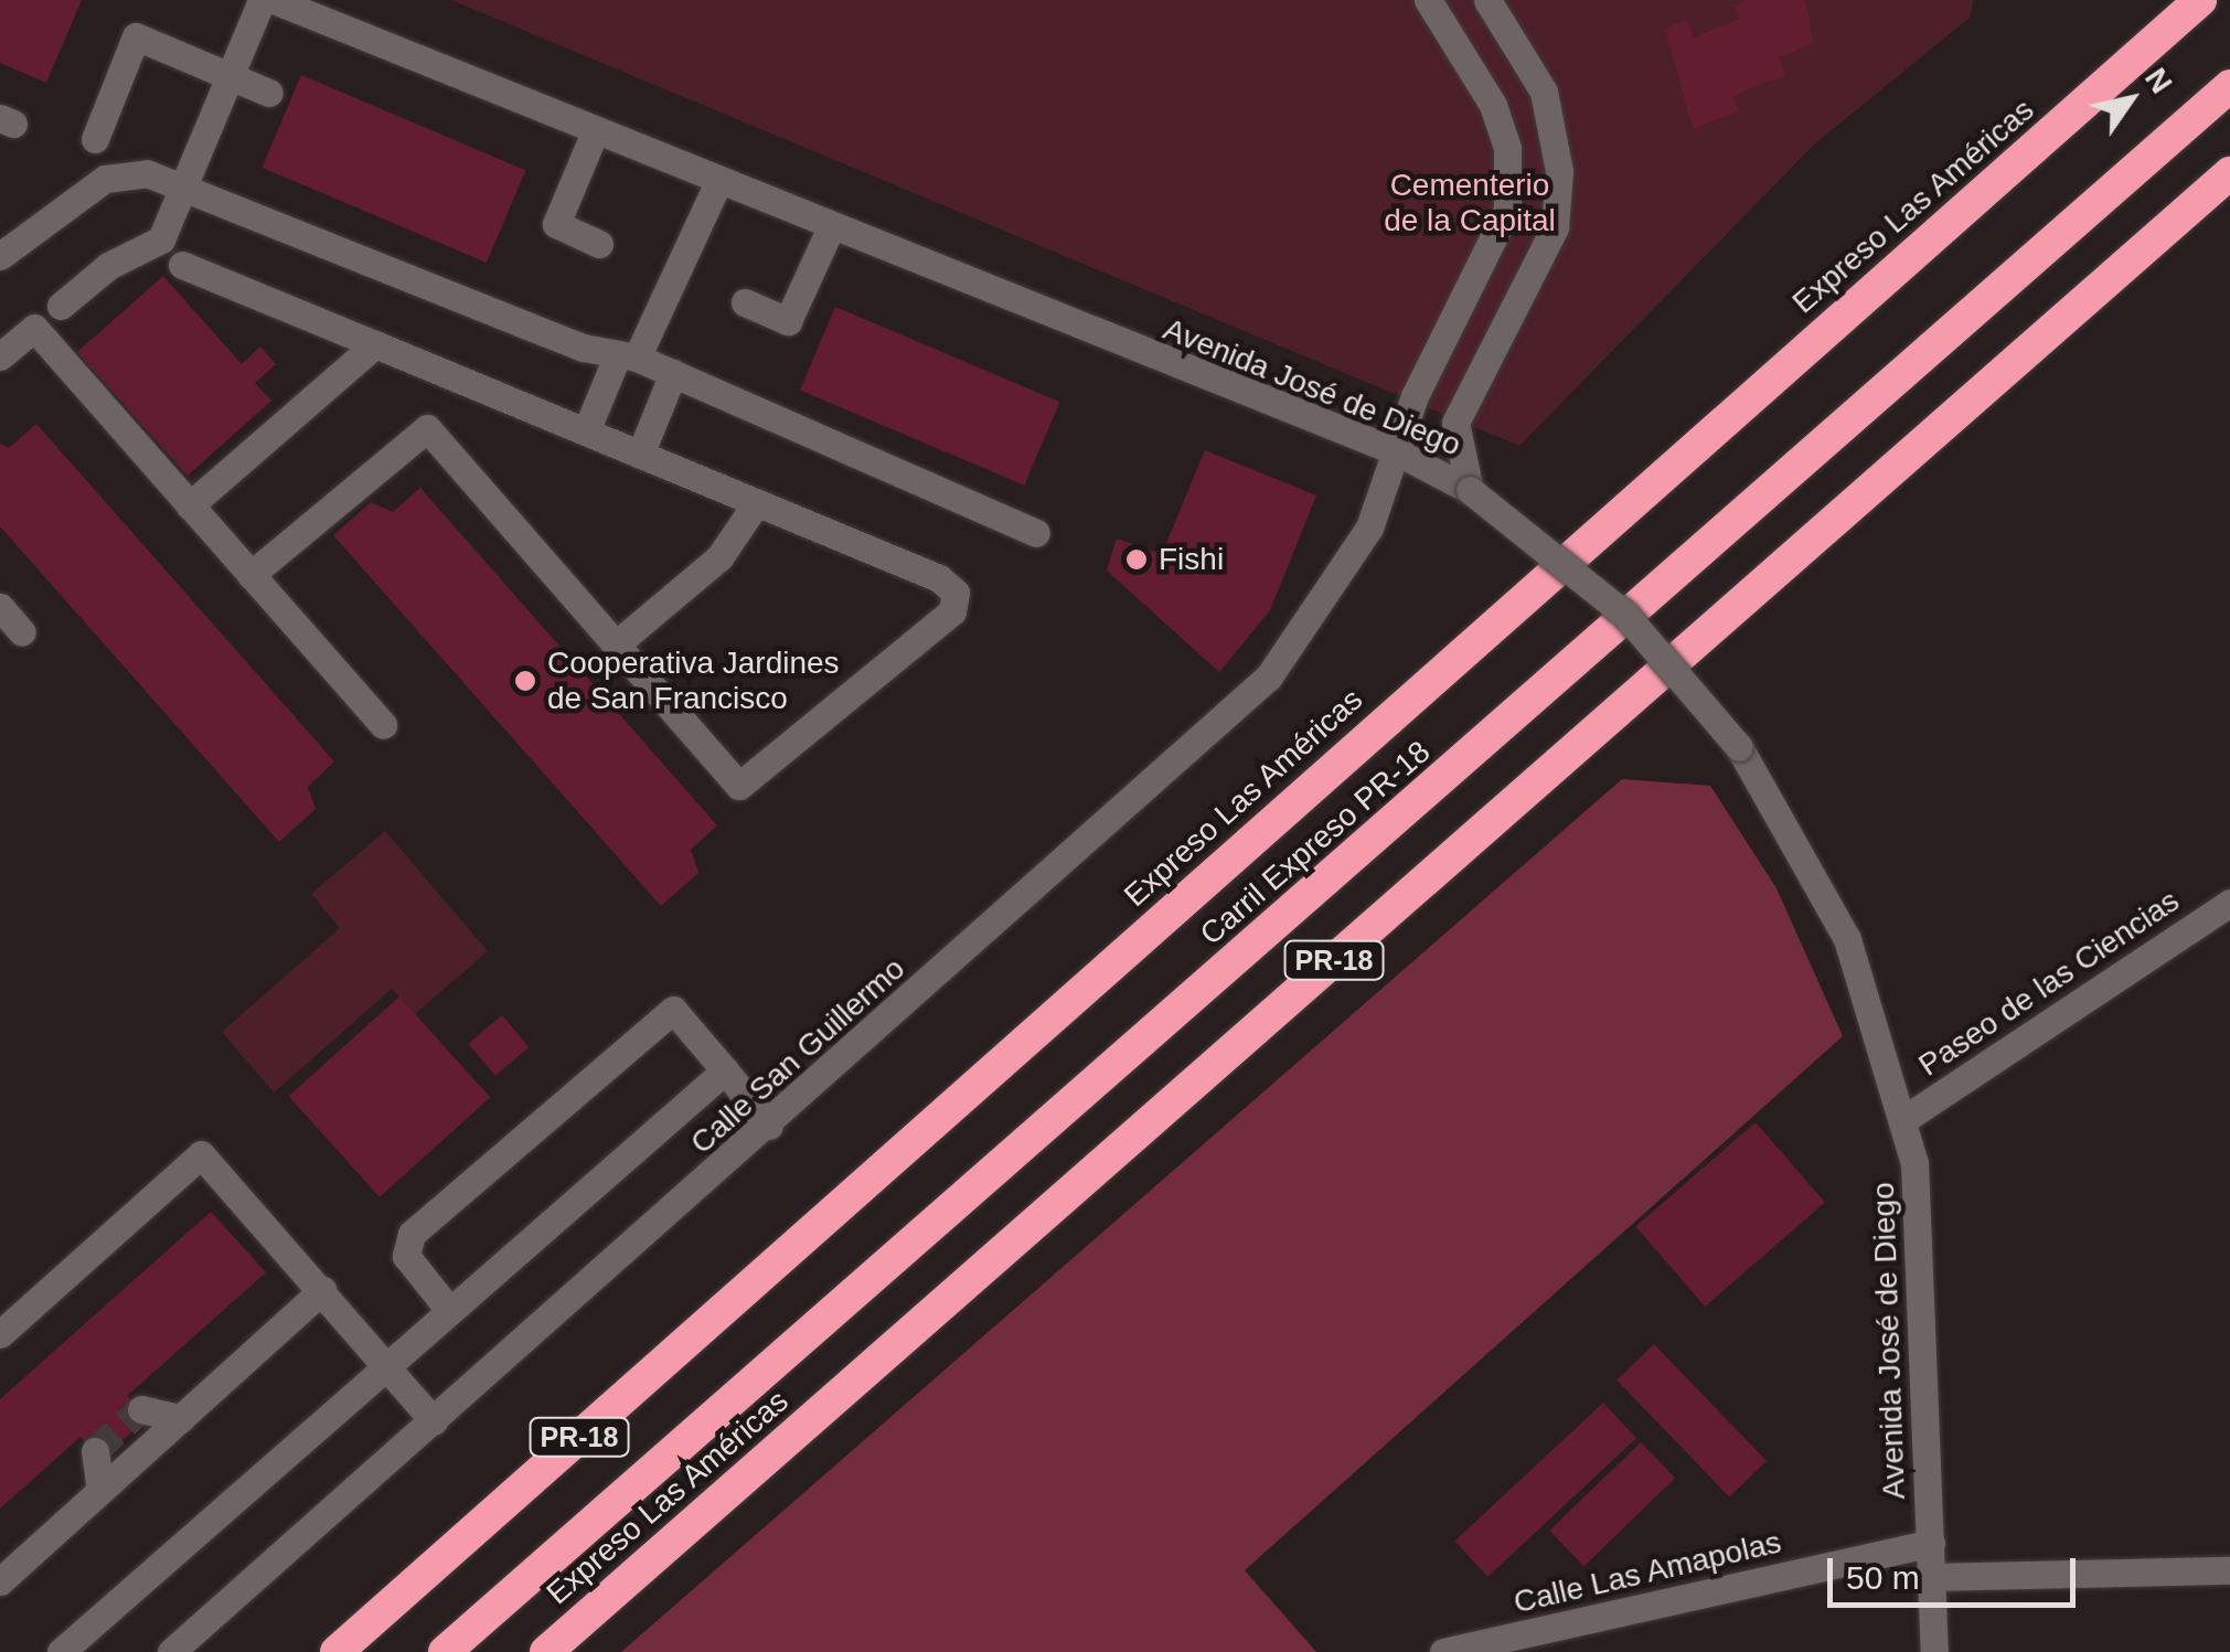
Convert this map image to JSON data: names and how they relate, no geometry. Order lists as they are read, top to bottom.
{
  "streets": {
    "highway": ["Expreso Las Américas", "Carril Expreso PR-18", "PR-18"],
    "street": [
      "Avenida José de Diego",
      "Paseo de las Ciencias",
      "Calle San Guillermo",
      "Calle Las Amapolas"
    ]
  },
  "crossings": [
    ["Avenida José de Diego", "Paseo de las Ciencias"],
    ["Avenida José de Diego", "Calle San Guillermo"],
    ["Avenida José de Diego", "Calle Las Amapolas"]
  ],
  "parks": ["Cementerio de la Capital"],
  "places": ["Fishi", "Cooperativa Jardines de San Francisco"],
  "scale_bar": "50 m",
  "north": "top right"
}
